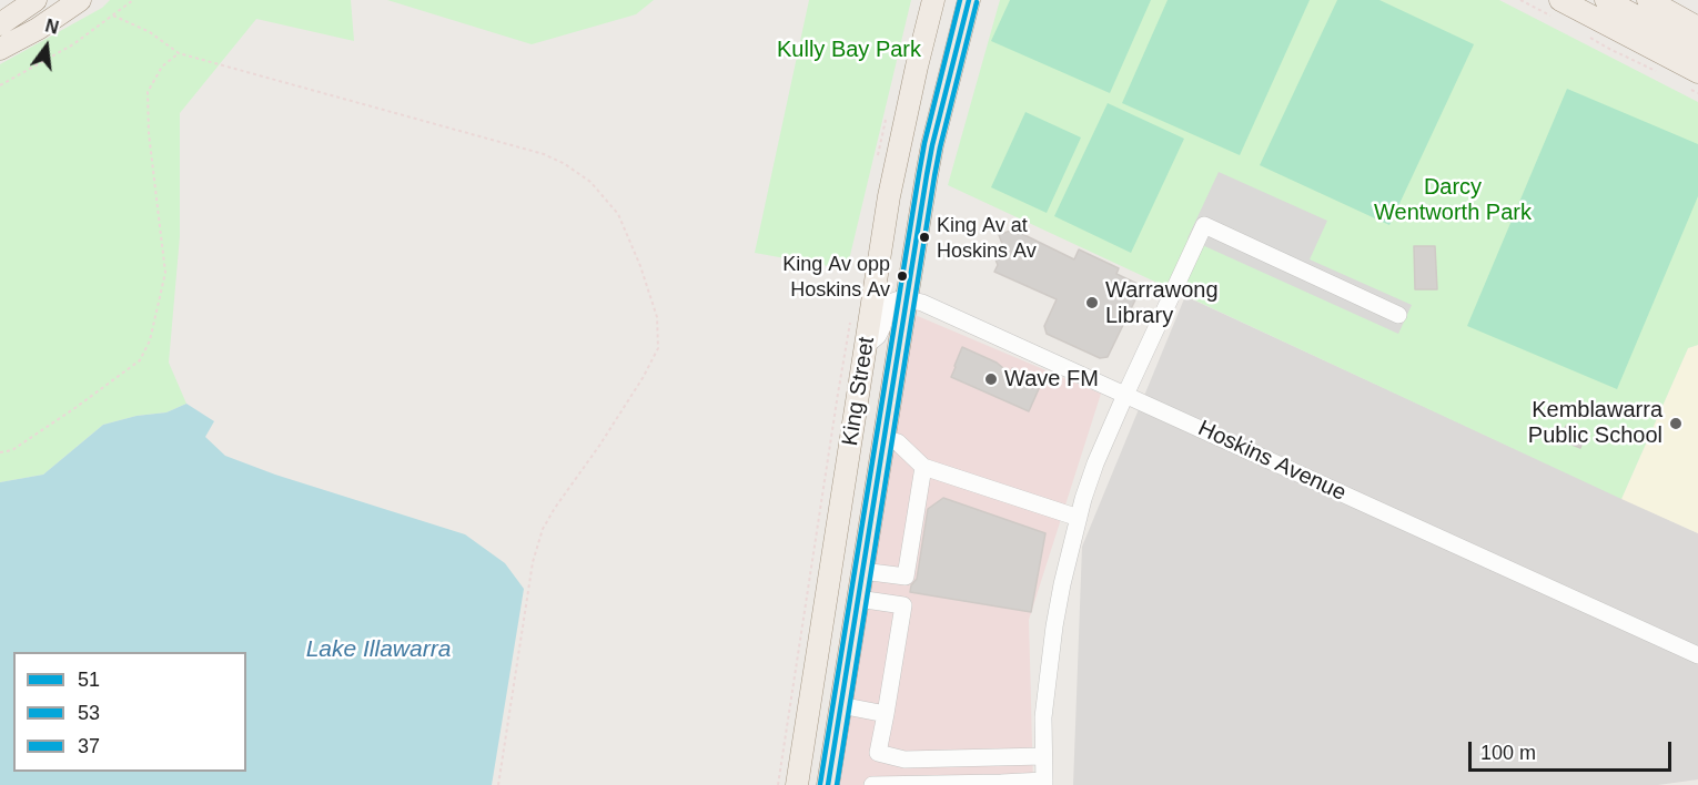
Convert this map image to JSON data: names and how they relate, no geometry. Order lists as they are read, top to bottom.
{
  "streets": {
    "main road": ["King Street"],
    "street": ["Hoskins Avenue"]
  },
  "crossings": [
    ["King Street", "Hoskins Avenue"]
  ],
  "water": ["Lake Illawarra"],
  "parks": ["Kully Bay Park", "Darcy Wentworth Park"],
  "places": [
    "King Av at Hoskins Av",
    "King Av opp Hoskins Av",
    "Warrawong Library",
    "Wave FM",
    "Kemblawarra Public School"
  ],
  "lines": ["transit line 51", "transit line 37", "transit line 53"],
  "legend": ["51", "53", "37"],
  "scale_bar": "100 m",
  "north": "top"
}
